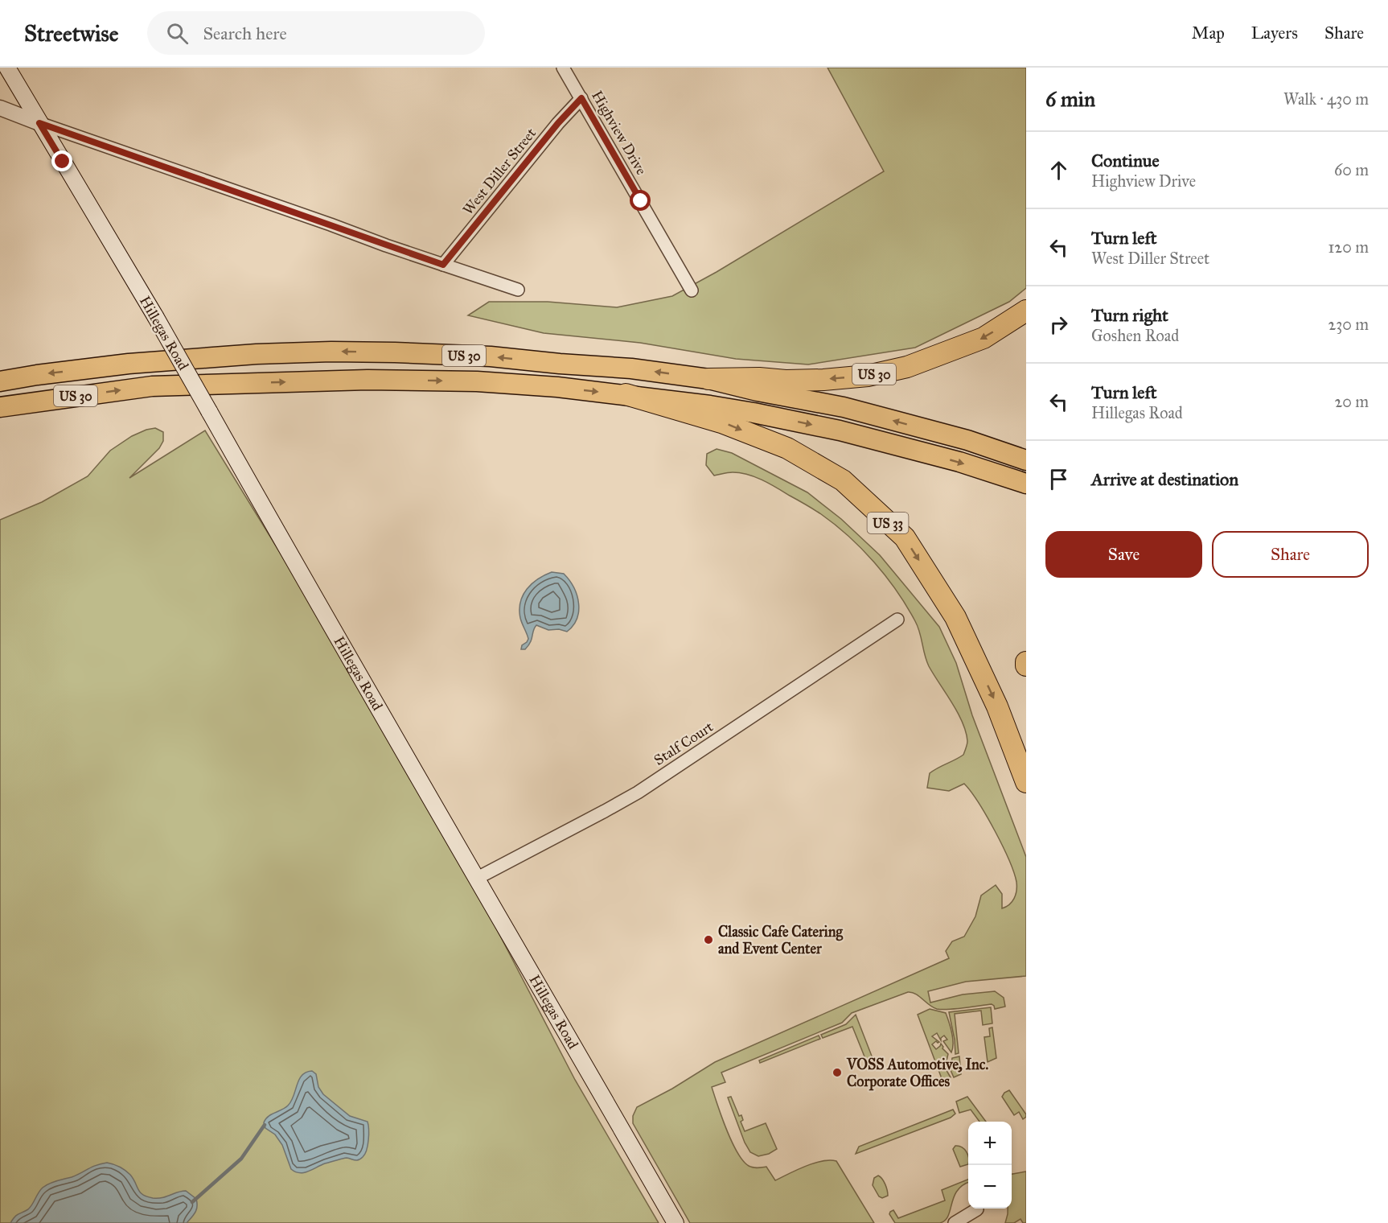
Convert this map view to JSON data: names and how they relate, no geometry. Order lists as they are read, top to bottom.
{
  "streets": {
    "highway": ["US 30", "US 33"],
    "main road": ["Hillegas Road"],
    "street": ["Highview Drive", "West Diller Street", "Stalf Court"]
  },
  "crossings": [
    ["Highview Drive", "West Diller Street"],
    ["Hillegas Road", "Stalf Court"],
    ["US 30", "US 33"]
  ],
  "places": ["Classic Cafe Catering and Event Center", "VOSS Automotive, Inc. Corporate Offices"],
  "page": {
    "header": "Streetwise",
    "search": "Search here",
    "nav": ["Map", "Layers", "Share"],
    "heading": ["6 min", "Walk · 430 m"],
    "list": [
      ["Continue", "Highview Drive", "60 m"],
      ["Turn left", "West Diller Street", "120 m"],
      ["Turn right", "Goshen Road", "230 m"],
      ["Turn left", "Hillegas Road", "20 m"],
      "Arrive at destination"
    ],
    "buttons": ["Save", "Share"],
    "map_buttons": ["+", "−"]
  }
}
